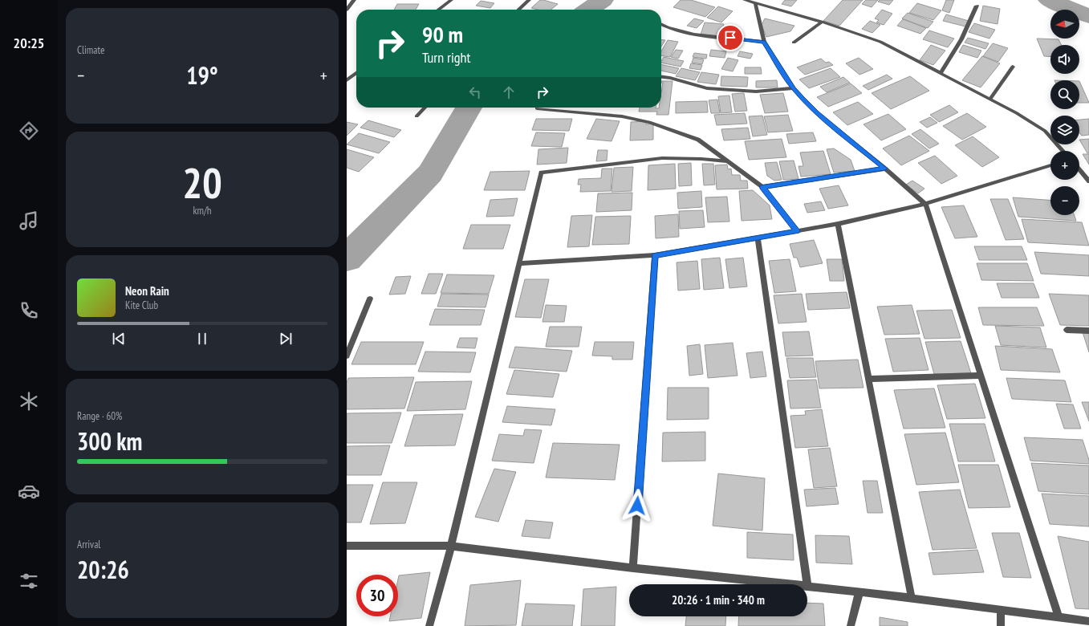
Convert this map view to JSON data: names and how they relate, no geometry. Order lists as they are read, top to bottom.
{
  "north": "left",
  "page": {
    "tabs": "20:25",
    "tile": [
      "Climate",
      ["20", "km/h"],
      ["Range · 60%", "300 km"],
      ["Arrival", "20:26"]
    ],
    "map_buttons": ["+", "−"],
    "turn": ["90 m", "Turn right"],
    "heat": ["−", "19°", "+"],
    "song": ["Neon Rain", "Kite Club"],
    "limit": "30",
    "trip": "20:26 · 1 min · 340 m"
  }
}
